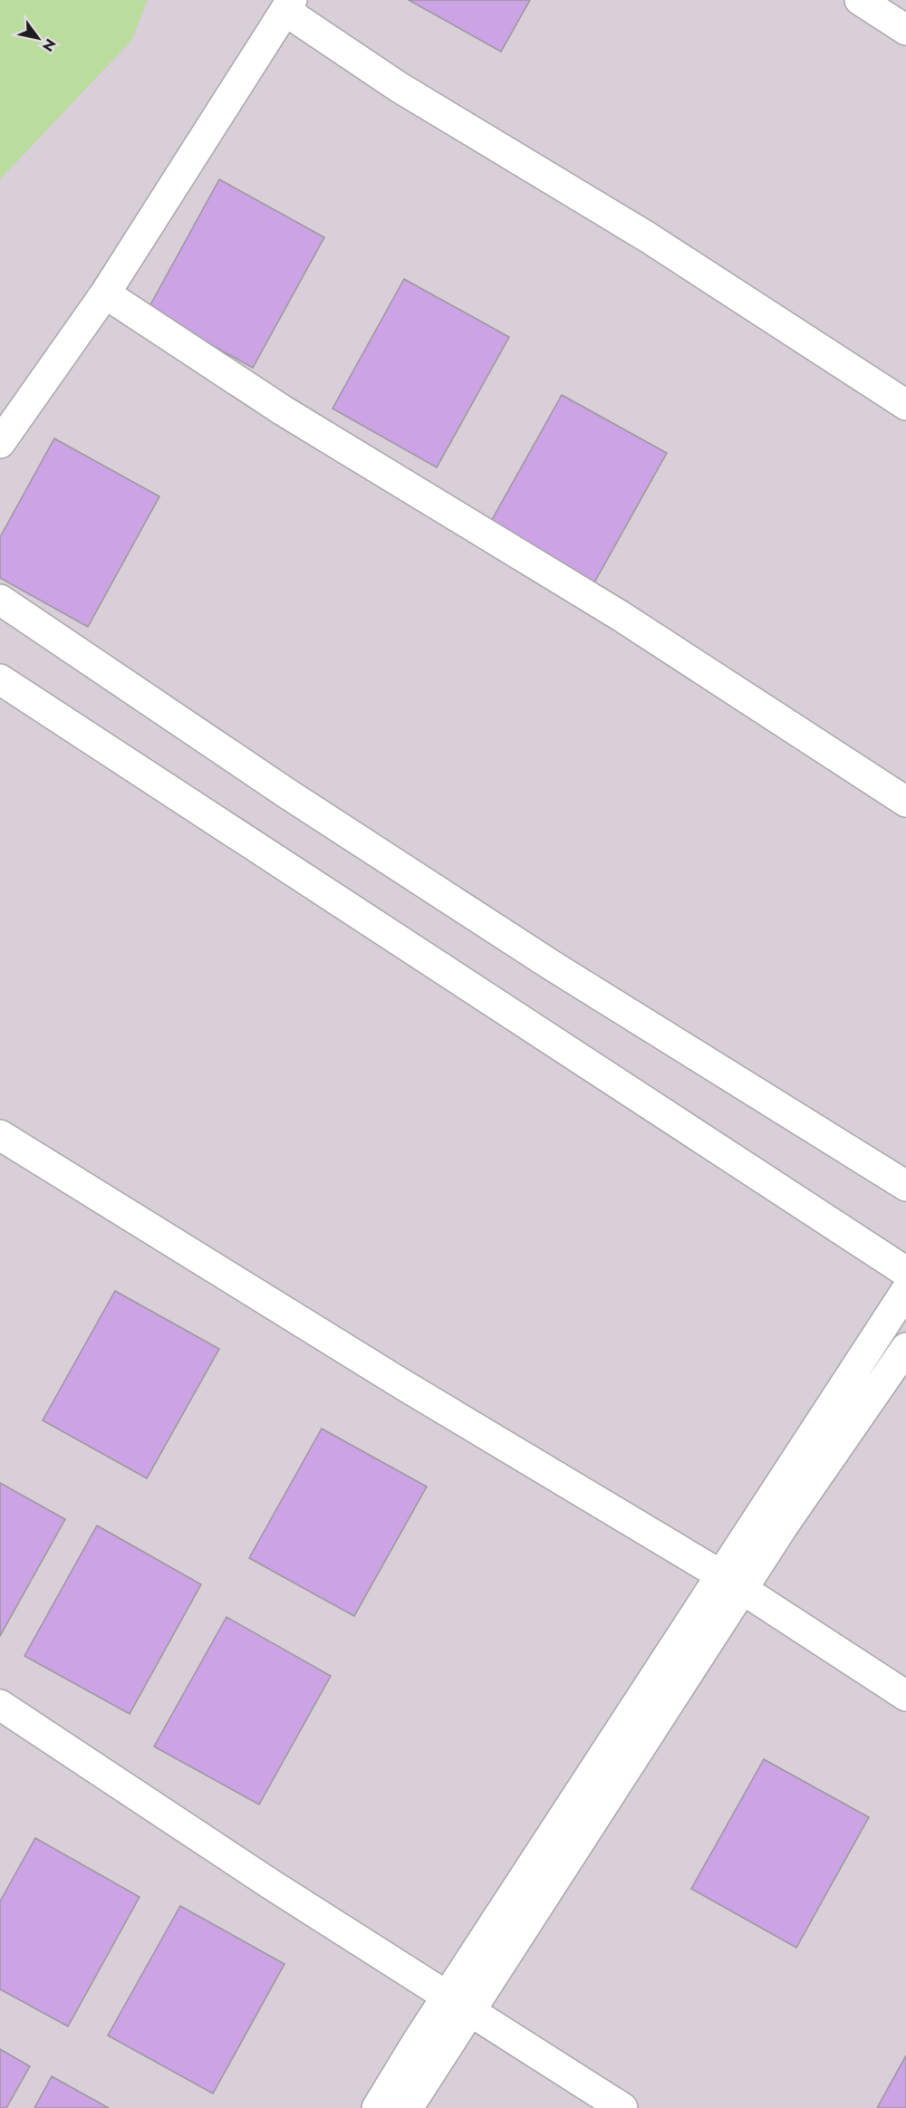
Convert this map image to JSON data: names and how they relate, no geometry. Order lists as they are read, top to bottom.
{
  "north": "bottom right"
}
